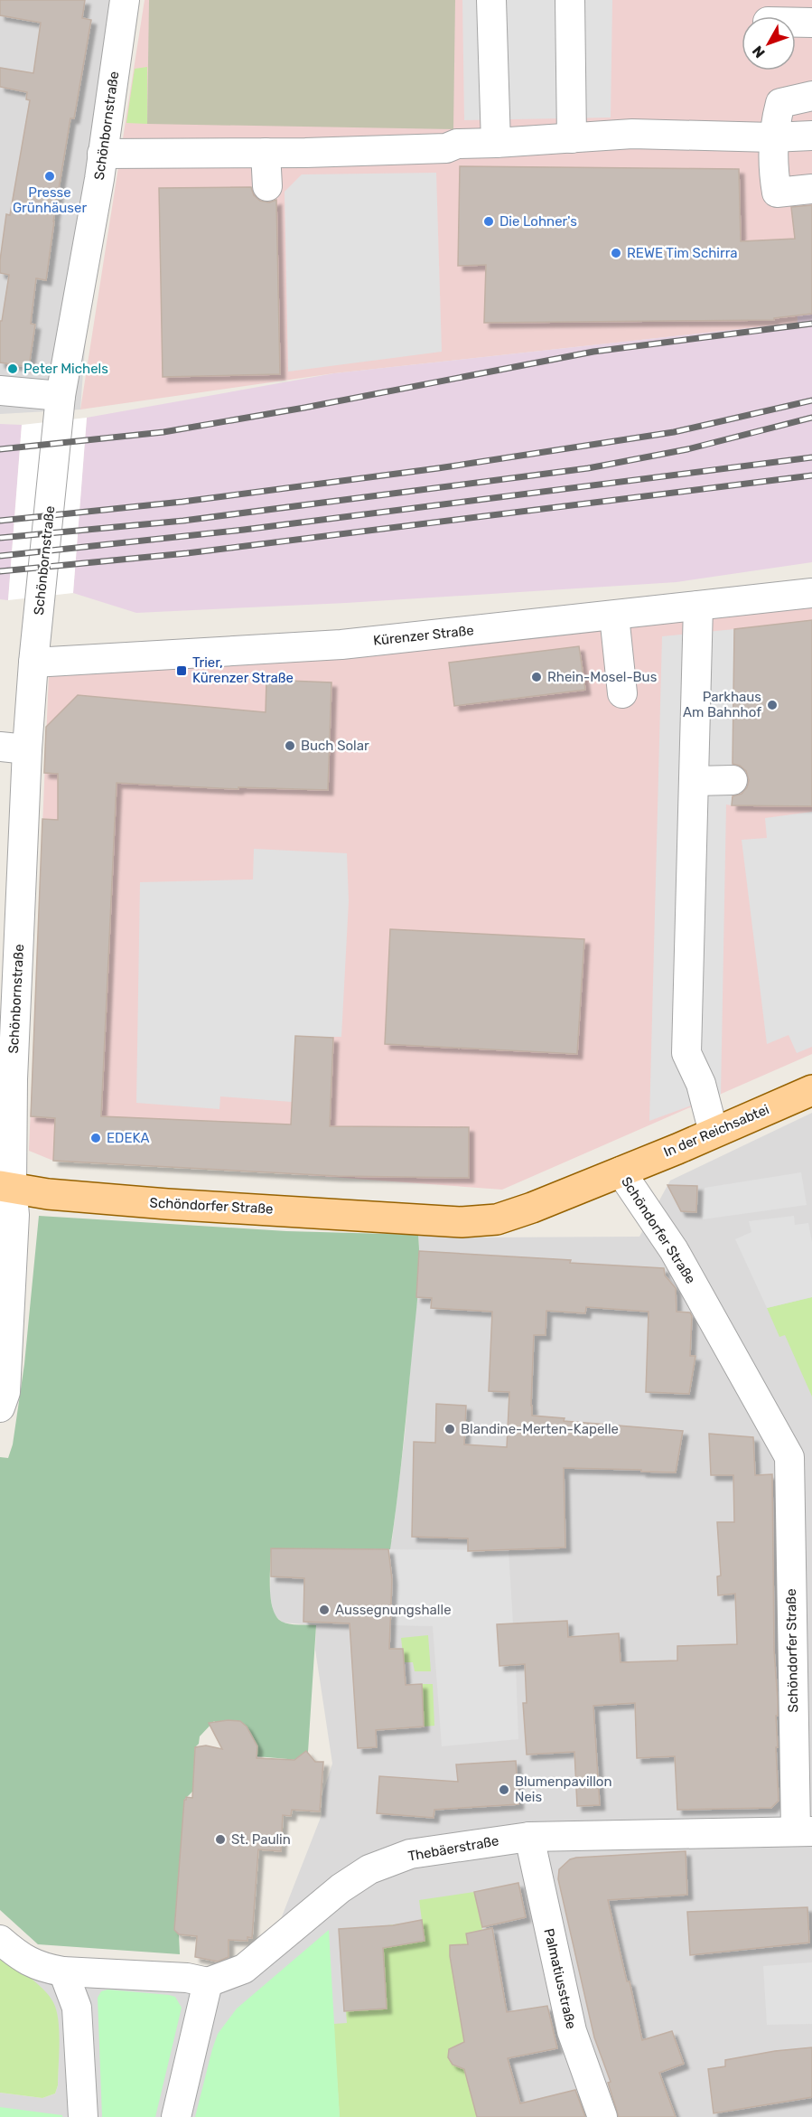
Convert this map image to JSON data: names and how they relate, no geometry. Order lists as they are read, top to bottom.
{
  "streets": {
    "main road": ["In der Reichsabtei", "Schöndorfer Straße"],
    "street": [
      "Schönbornstraße",
      "Kürenzer Straße",
      "Thebäerstraße",
      "Palmatiusstraße"
    ]
  },
  "crossings": [
    ["Schönbornstraße", "Kürenzer Straße"],
    ["Schönbornstraße", "Schöndorfer Straße"],
    ["In der Reichsabtei", "Schöndorfer Straße"],
    ["Schöndorfer Straße", "Thebäerstraße"],
    ["Thebäerstraße", "Palmatiusstraße"]
  ],
  "places": {
    "other": [
      "Presse Grünhäuser",
      "Die Lohner's",
      "REWE Tim Schirra",
      "Peter Michels",
      "Rhein-Mosel-Bus",
      "Parkhaus Am Bahnhof",
      "Buch Solar",
      "EDEKA",
      "Blandine-Merten-Kapelle",
      "Aussegnungshalle",
      "Blumenpavillon Neis",
      "St. Paulin"
    ],
    "transit": ["Trier, Kürenzer Straße"]
  },
  "north": "bottom left"
}
